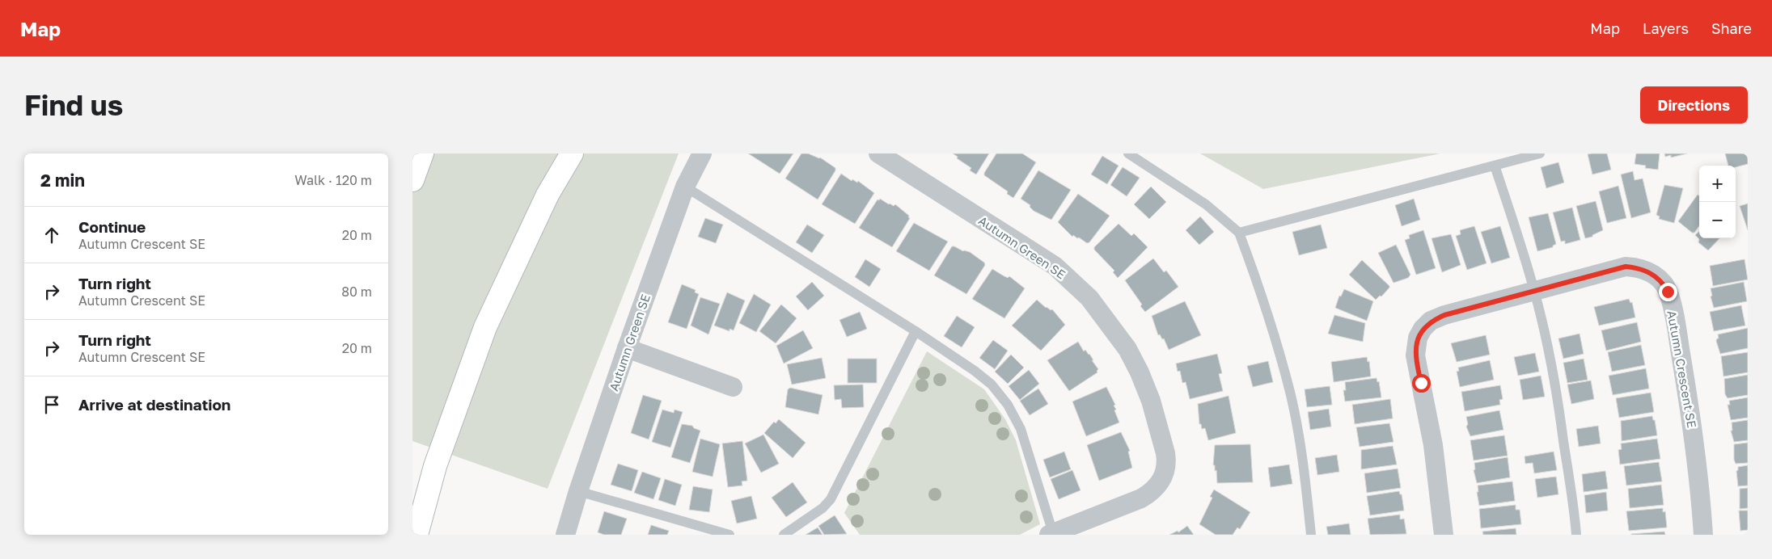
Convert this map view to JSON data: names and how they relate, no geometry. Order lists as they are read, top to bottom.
{
  "streets": {
    "street": ["Autumn Green SE", "Autumn Crescent SE"]
  },
  "page": {
    "header": "Map",
    "nav": ["Map", "Layers", "Share"],
    "buttons": "Directions",
    "title": "Find us",
    "heading": ["2 min", "Walk · 120 m"],
    "map_buttons": ["+", "−"],
    "list": [
      ["Continue", "Autumn Crescent SE", "20 m"],
      ["Turn right", "Autumn Crescent SE", "80 m"],
      ["Turn right", "Autumn Crescent SE", "20 m"],
      "Arrive at destination"
    ]
  }
}
